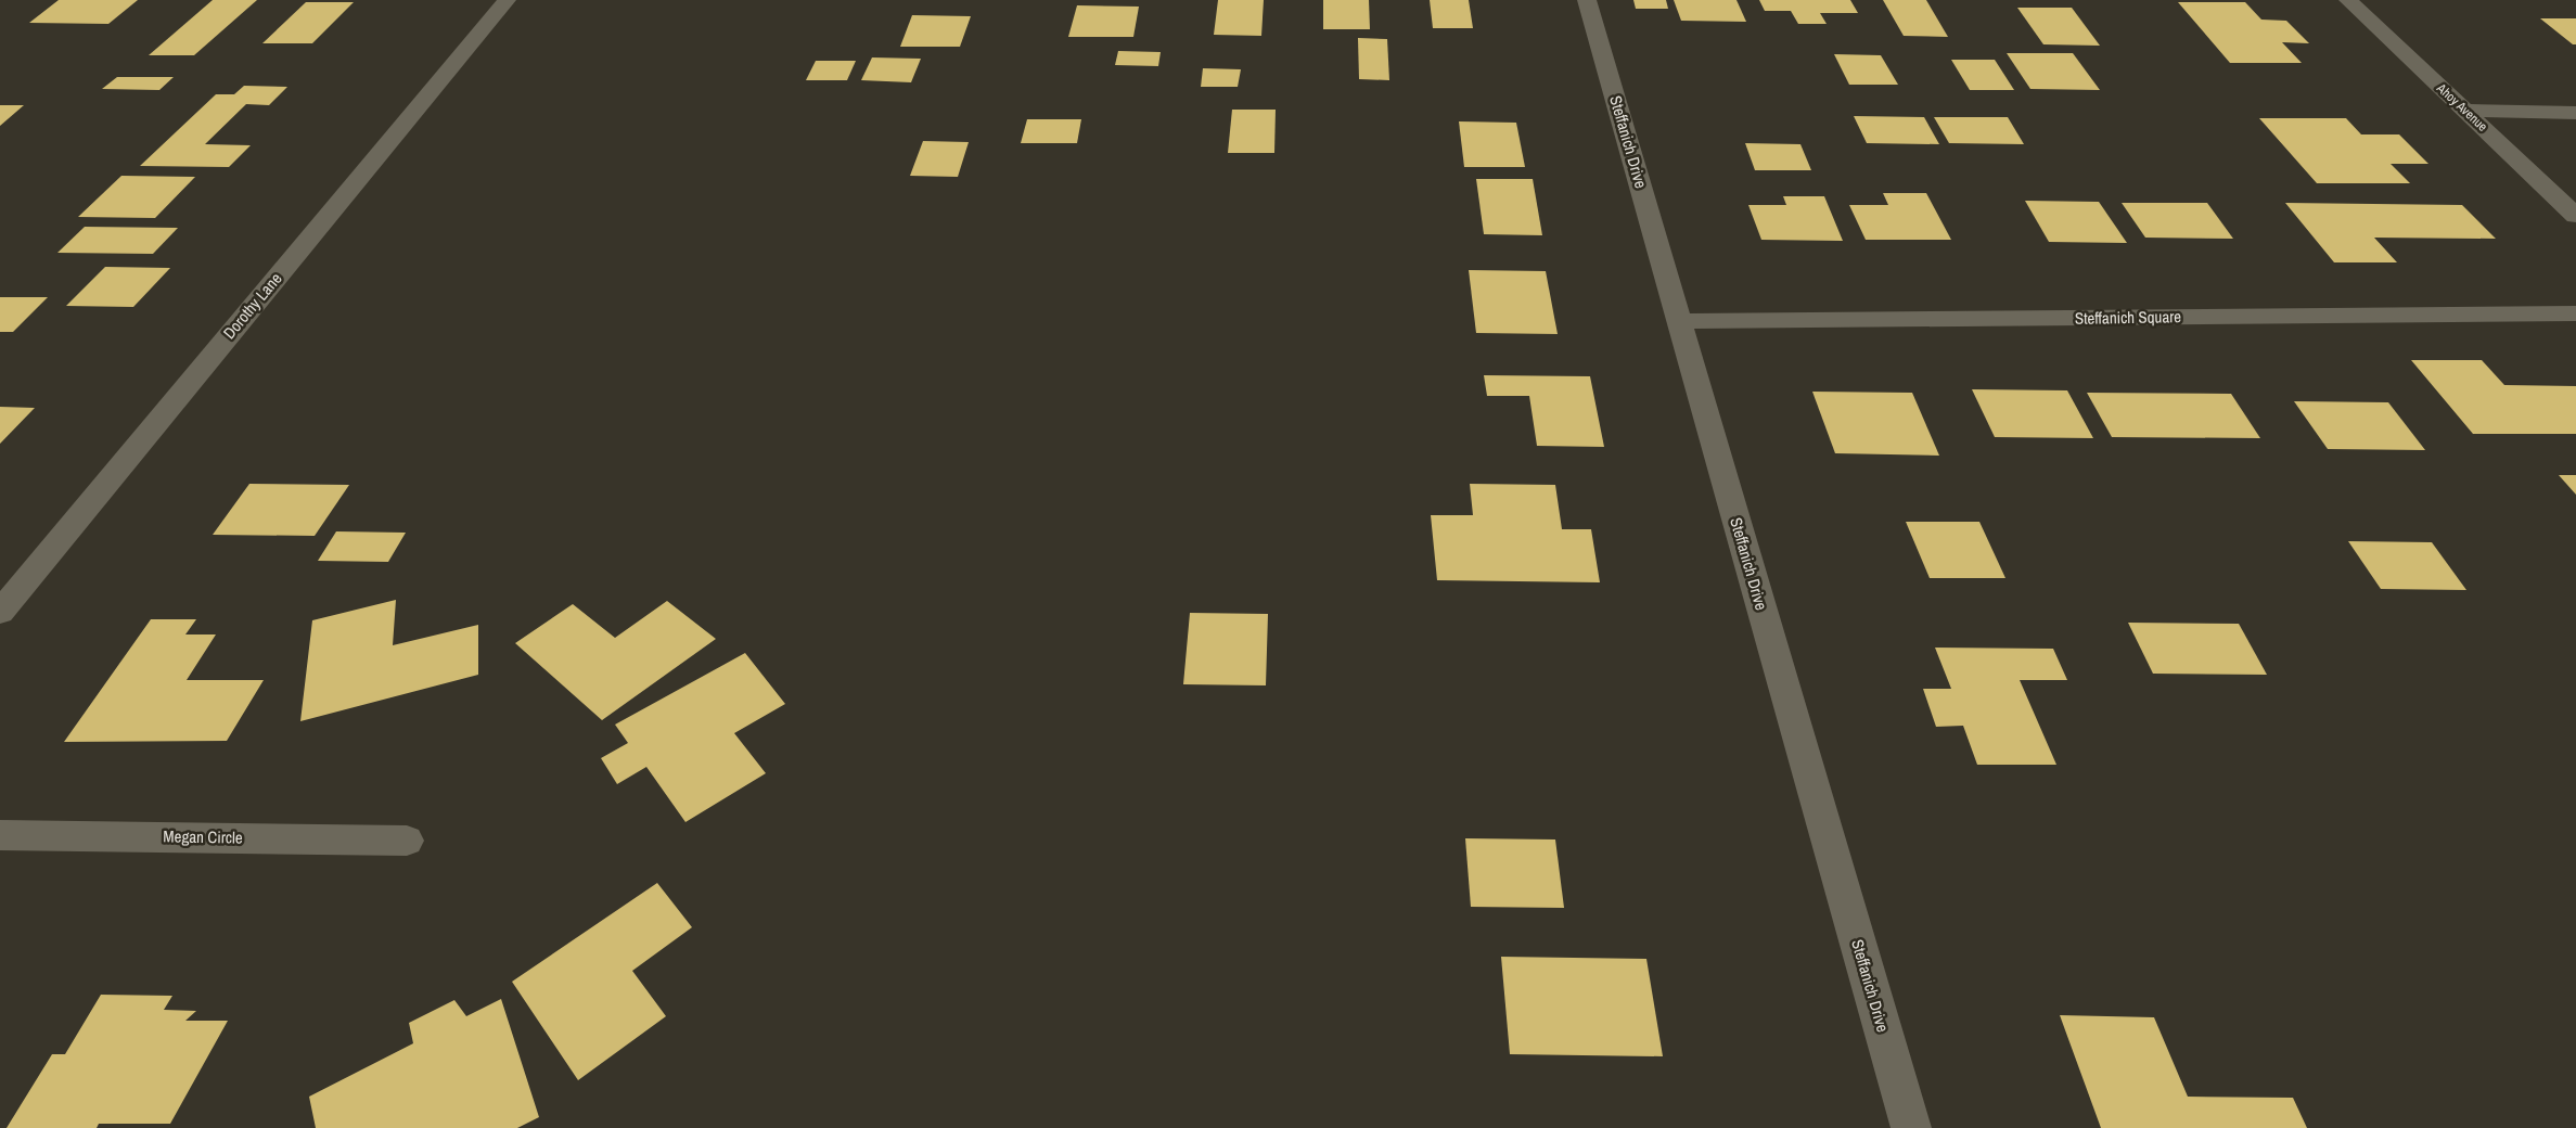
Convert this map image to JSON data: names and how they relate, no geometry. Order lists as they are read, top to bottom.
{
  "streets": {
    "street": [
      "Ahoy Avenue",
      "Steffanich Drive",
      "Dorothy Lane",
      "Steffanich Square",
      "Megan Circle"
    ]
  },
  "crossings": [
    ["Steffanich Drive", "Steffanich Square"]
  ]
}
